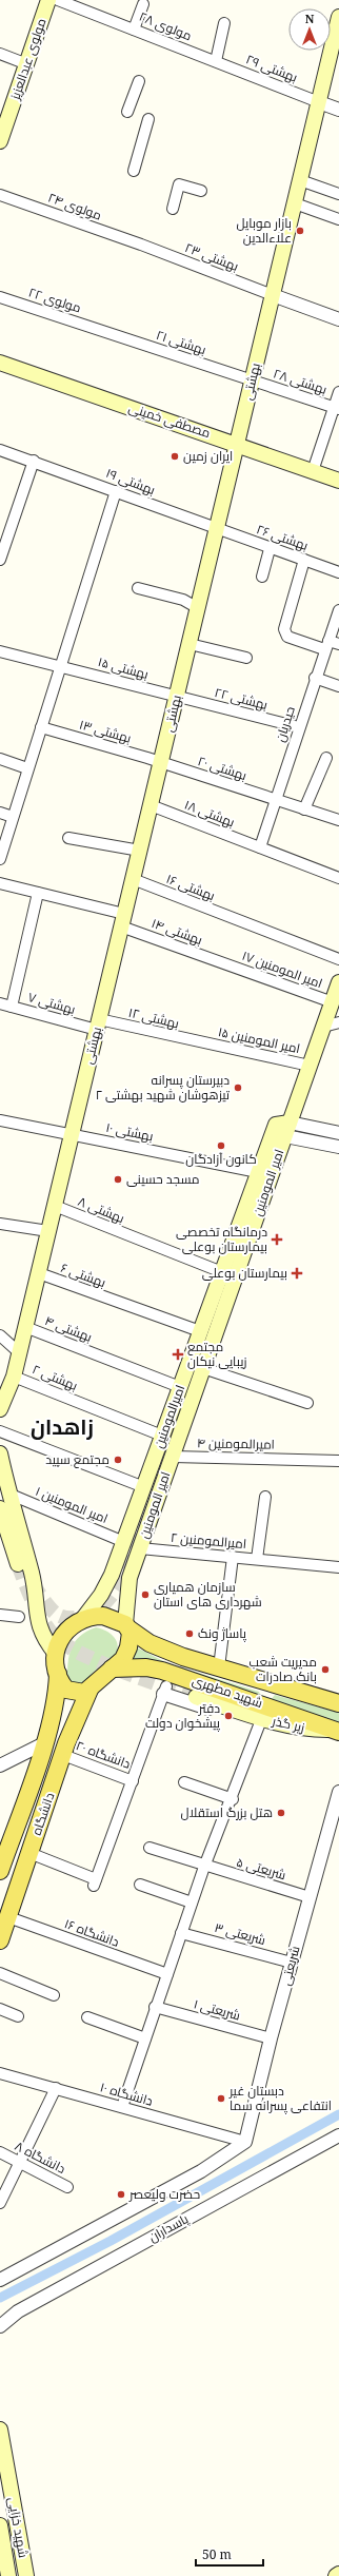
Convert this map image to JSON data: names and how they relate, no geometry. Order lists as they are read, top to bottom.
{
  "streets": {
    "main road": [
      "مولوی عبدالعزیز",
      "بهشتی",
      "مصطفی خمینی",
      "امیر المومنین",
      "امیرالمومنین",
      "شهید مطهری",
      "زیر گذر",
      "دانشگاه",
      "شهید خزایی"
    ],
    "street": [
      "مولوی ۲۸",
      "بهشتی ۲۹",
      "مولوی ۲۴",
      "بهشتی ۲۳",
      "مولوی ۲۲",
      "بهشتی ۲۱",
      "بهشتی ۲۸",
      "بهشتی ۱۹",
      "بهشتی ۲۶",
      "بهشتی ۱۵",
      "بهشتی ۲۲",
      "حیدریان",
      "بهشتی ۱۳",
      "بهشتی ۲۰",
      "بهشتی ۱۸",
      "بهشتی ۱۶",
      "بهشتی ۱۴",
      "امیر المومنین ۱۷",
      "بهشتی ۷",
      "بهشتی ۱۲",
      "امیر المومنین ۱۵",
      "بهشتی ۱۰",
      "بهشتی ۸",
      "بهشتی ۶",
      "بهشتی ۴",
      "بهشتی ۲",
      "امیرالمومنین ۴",
      "امیر المومنین ۱",
      "امیرالمومنین ۲",
      "دانشگاه ۲۰",
      "شریعتی ۵",
      "دانشگاه ۱۶",
      "شریعتی ۳",
      "شریعتی",
      "شریعتی ۱",
      "دانشگاه ۱۰",
      "دانشگاه ۸",
      "پاسداران"
    ]
  },
  "crossings": [
    ["مولوی ۲۸", "مولوی عبدالعزیز"],
    ["مولوی ۲۸", "بهشتی ۲۹"],
    ["بهشتی ۲۹", "بهشتی"],
    ["مولوی ۲۴", "بهشتی ۲۳"],
    ["بهشتی ۲۳", "بهشتی"],
    ["مولوی ۲۲", "بهشتی ۲۱"],
    ["بهشتی ۲۱", "بهشتی"],
    ["بهشتی ۲۱", "بهشتی ۲۸"],
    ["بهشتی", "بهشتی ۲۸"],
    ["بهشتی", "مصطفی خمینی"],
    ["بهشتی", "بهشتی ۱۹"],
    ["بهشتی", "بهشتی ۲۶"],
    ["بهشتی", "بهشتی ۱۵"],
    ["بهشتی", "بهشتی ۲۲"],
    ["بهشتی", "بهشتی ۱۳"],
    ["بهشتی", "بهشتی ۲۰"],
    ["بهشتی", "بهشتی ۱۸"],
    ["بهشتی", "بهشتی ۱۶"],
    ["بهشتی", "بهشتی ۱۴"],
    ["بهشتی", "بهشتی ۷"],
    ["بهشتی", "بهشتی ۱۲"],
    ["بهشتی", "بهشتی ۱۰"],
    ["بهشتی", "بهشتی ۸"],
    ["بهشتی", "بهشتی ۶"],
    ["بهشتی", "بهشتی ۴"],
    ["بهشتی", "بهشتی ۲"],
    ["بهشتی ۱۹", "بهشتی ۲۶"],
    ["بهشتی ۱۵", "بهشتی ۲۲"],
    ["بهشتی ۲۲", "حیدریان"],
    ["حیدریان", "بهشتی ۲۰"],
    ["حیدریان", "بهشتی ۱۸"],
    ["بهشتی ۱۳", "بهشتی ۲۰"],
    ["بهشتی ۱۴", "امیر المومنین ۱۷"],
    ["امیر المومنین ۱۷", "امیر المومنین"],
    ["بهشتی ۷", "بهشتی ۱۲"],
    ["بهشتی ۱۲", "امیر المومنین ۱۵"],
    ["امیر المومنین ۱۵", "امیر المومنین"],
    ["بهشتی ۱۰", "امیرالمومنین"],
    ["امیر المومنین", "امیرالمومنین"],
    ["امیر المومنین", "امیرالمومنین ۴"],
    ["امیر المومنین", "امیرالمومنین ۲"],
    ["امیر المومنین", "شهید مطهری"],
    ["امیر المومنین", "دانشگاه"],
    ["بهشتی ۸", "امیرالمومنین"],
    ["بهشتی ۶", "امیرالمومنین"],
    ["بهشتی ۴", "امیرالمومنین"],
    ["بهشتی ۲", "امیرالمومنین"],
    ["امیرالمومنین", "امیر المومنین ۱"],
    ["امیرالمومنین", "شهید مطهری"],
    ["امیرالمومنین", "دانشگاه"],
    ["شهید مطهری", "زیر گذر"],
    ["شهید مطهری", "دانشگاه"],
    ["دانشگاه ۲۰", "دانشگاه"],
    ["دانشگاه", "دانشگاه ۱۶"],
    ["شریعتی ۵", "شریعتی"],
    ["شریعتی ۳", "شریعتی"],
    ["شریعتی", "شریعتی ۱"],
    ["شریعتی", "دانشگاه ۱۰"]
  ],
  "districts": ["زاهدان"],
  "places": {
    "other": [
      "بازار موبایل علاءالدین",
      "ایران زمین",
      "دبیرستان پسرانه تیزهوشان شهید بهشتی ۲",
      "کانون آزادگان",
      "مسجد حسینی",
      "مجتمع سپید",
      "سازمان همیاری شهرداری های استان",
      "پاساژ ونک",
      "مدیریت شعب بانک صادرات",
      "دفتر پیشخوان دولت",
      "هتل بزرگ استقلال",
      "دبستان غیر انتفاعی پسرانه سما",
      "حضرت ولیعصر"
    ],
    "health": ["درمانگاه تخصصی بیمارستان بوعلی", "بیمارستان بوعلی", "مجتمع زیبایی نیکان"]
  },
  "scale_bar": "50 m",
  "north": "top"
}
